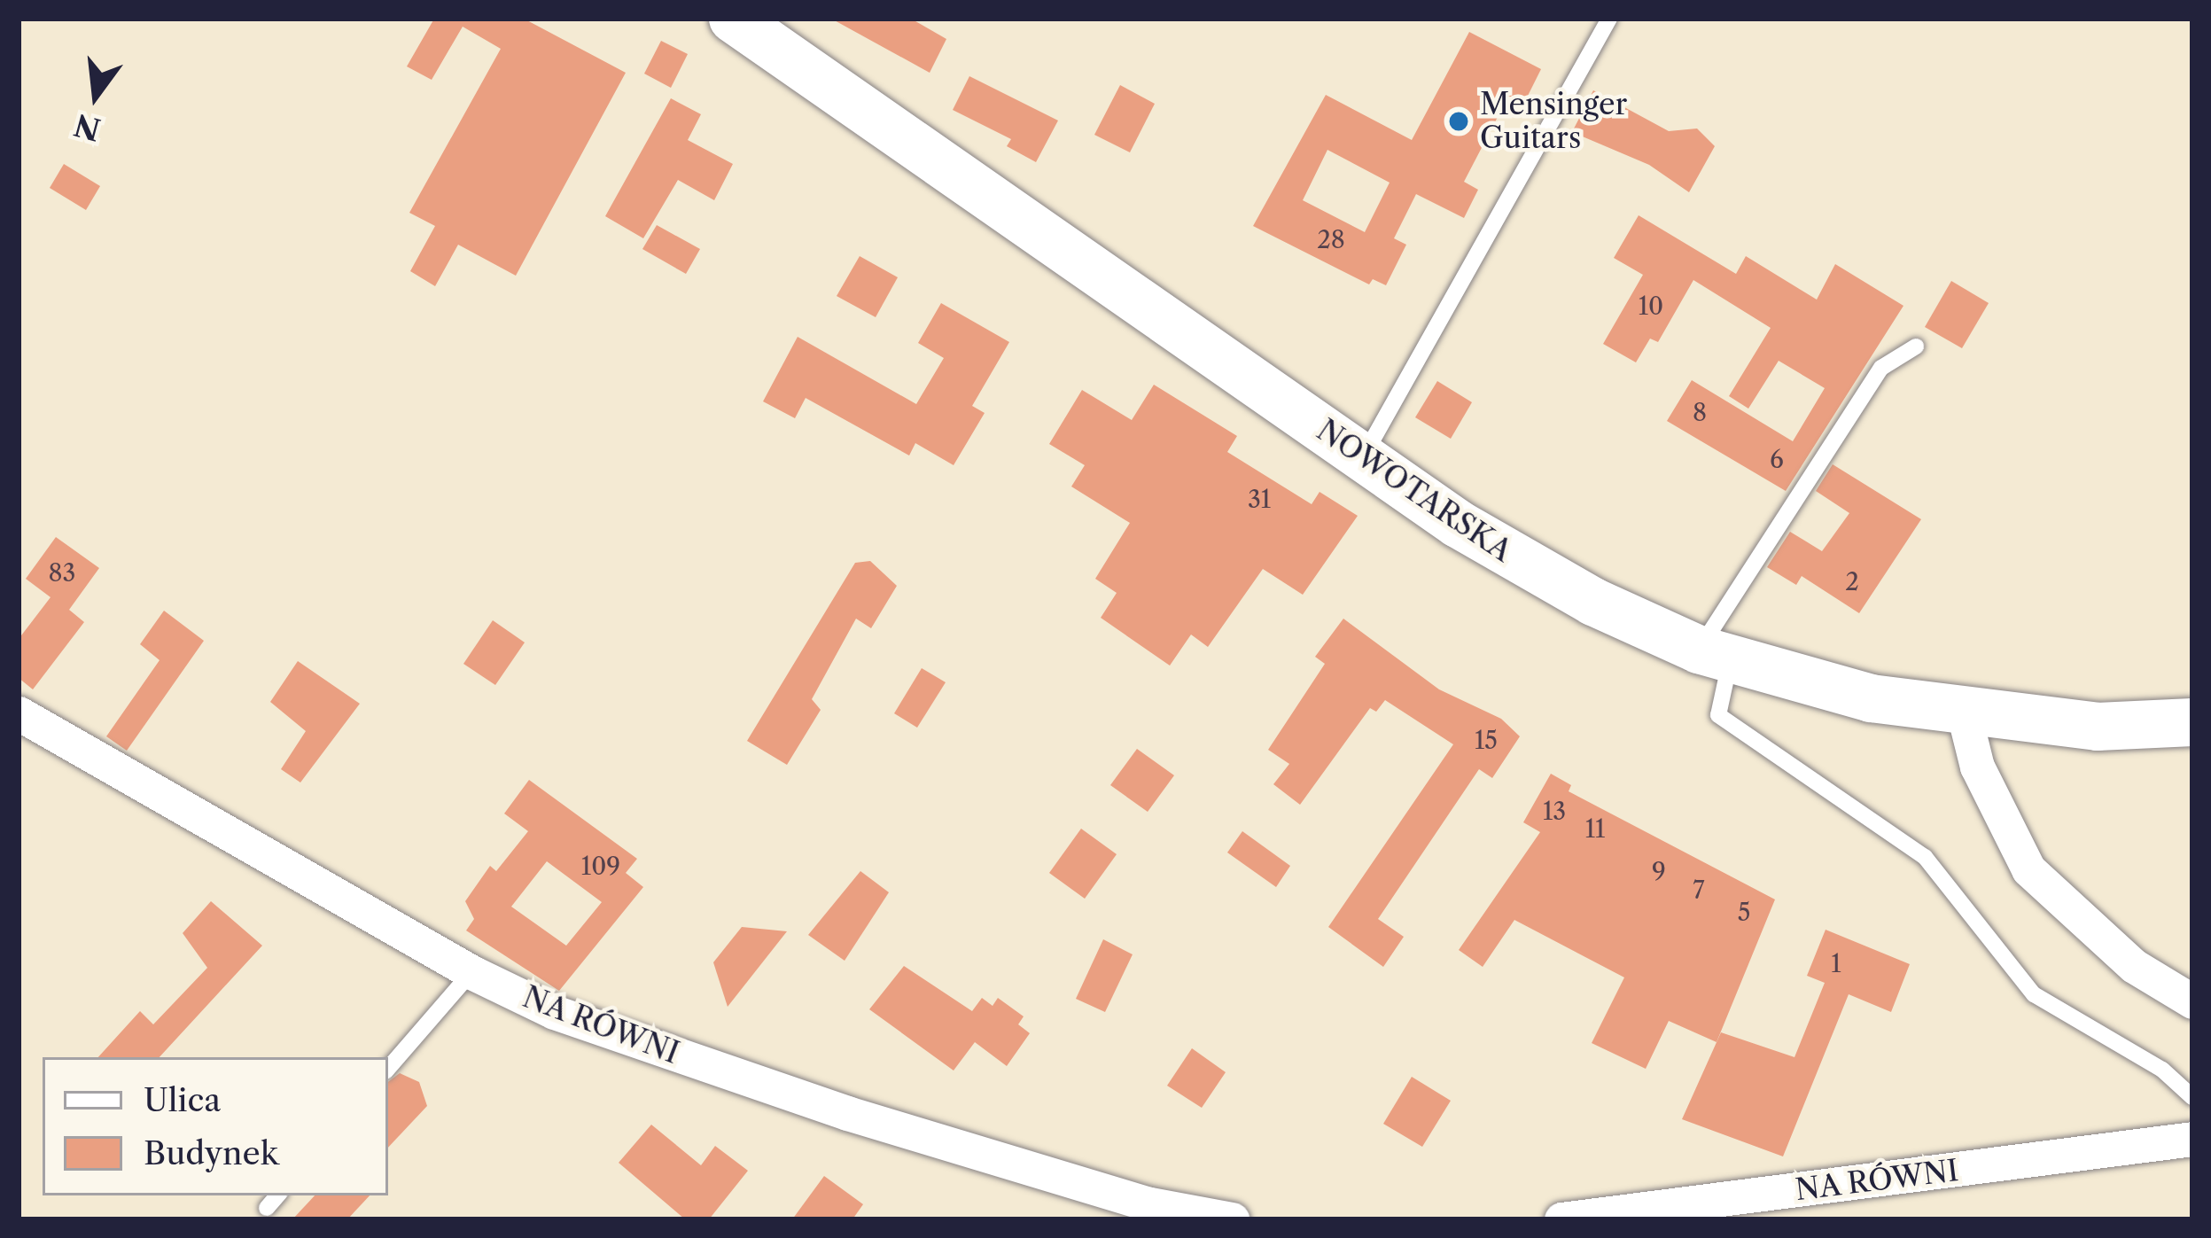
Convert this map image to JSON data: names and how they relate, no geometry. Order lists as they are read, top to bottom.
{
  "streets": {
    "street": ["NOWOTARSKA", "NA RÓWNI"]
  },
  "places": ["Mensinger Guitars"],
  "house_numbers": [
    "28",
    "10",
    "8",
    "6",
    "31",
    "83",
    "2",
    "15",
    "13",
    "11",
    "109",
    "9",
    "7",
    "5",
    "1"
  ],
  "legend": ["Ulica", "Budynek"],
  "north": "bottom"
}
